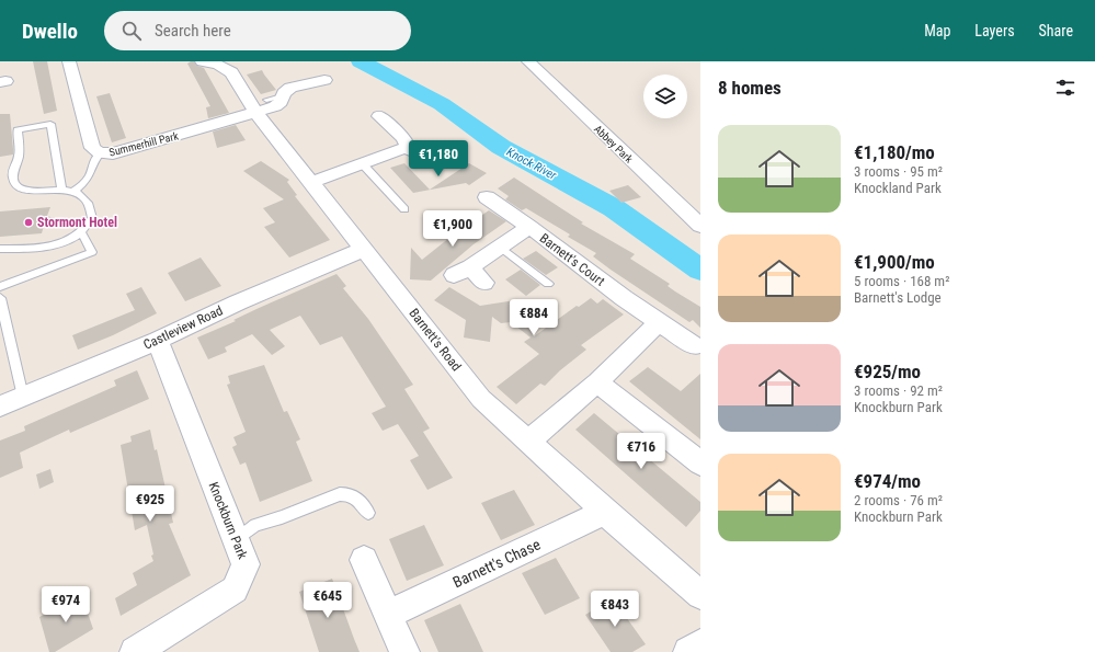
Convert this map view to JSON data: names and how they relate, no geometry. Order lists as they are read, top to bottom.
{
  "streets": {
    "street": [
      "Summerhill Park",
      "Abbey Park",
      "Barnett's Court",
      "Castleview Road",
      "Barnett's Road",
      "Knockburn Park",
      "Barnett's Chase"
    ]
  },
  "crossings": [
    ["Summerhill Park", "Barnett's Road"],
    ["Castleview Road", "Barnett's Road"],
    ["Castleview Road", "Knockburn Park"],
    ["Barnett's Road", "Barnett's Chase"]
  ],
  "water": ["Knock River"],
  "places": ["Stormont Hotel"],
  "page": {
    "header": "Dwello",
    "search": "Search here",
    "nav": ["Map", "Layers", "Share"],
    "heading": "8 homes",
    "list": [
      {
        "name": "€1,180/mo",
        "note": "3 rooms · 95 m² · Knockland Park"
      },
      {
        "name": "€1,900/mo",
        "note": "5 rooms · 168 m² · Barnett's Lodge"
      },
      {
        "name": "€925/mo",
        "note": "3 rooms · 92 m² · Knockburn Park"
      },
      {
        "name": "€974/mo",
        "note": "2 rooms · 76 m² · Knockburn Park"
      }
    ],
    "price": [
      "€1,180",
      "€1,900",
      "€884",
      "€716",
      "€925",
      "€645",
      "€974",
      "€843"
    ]
  }
}
